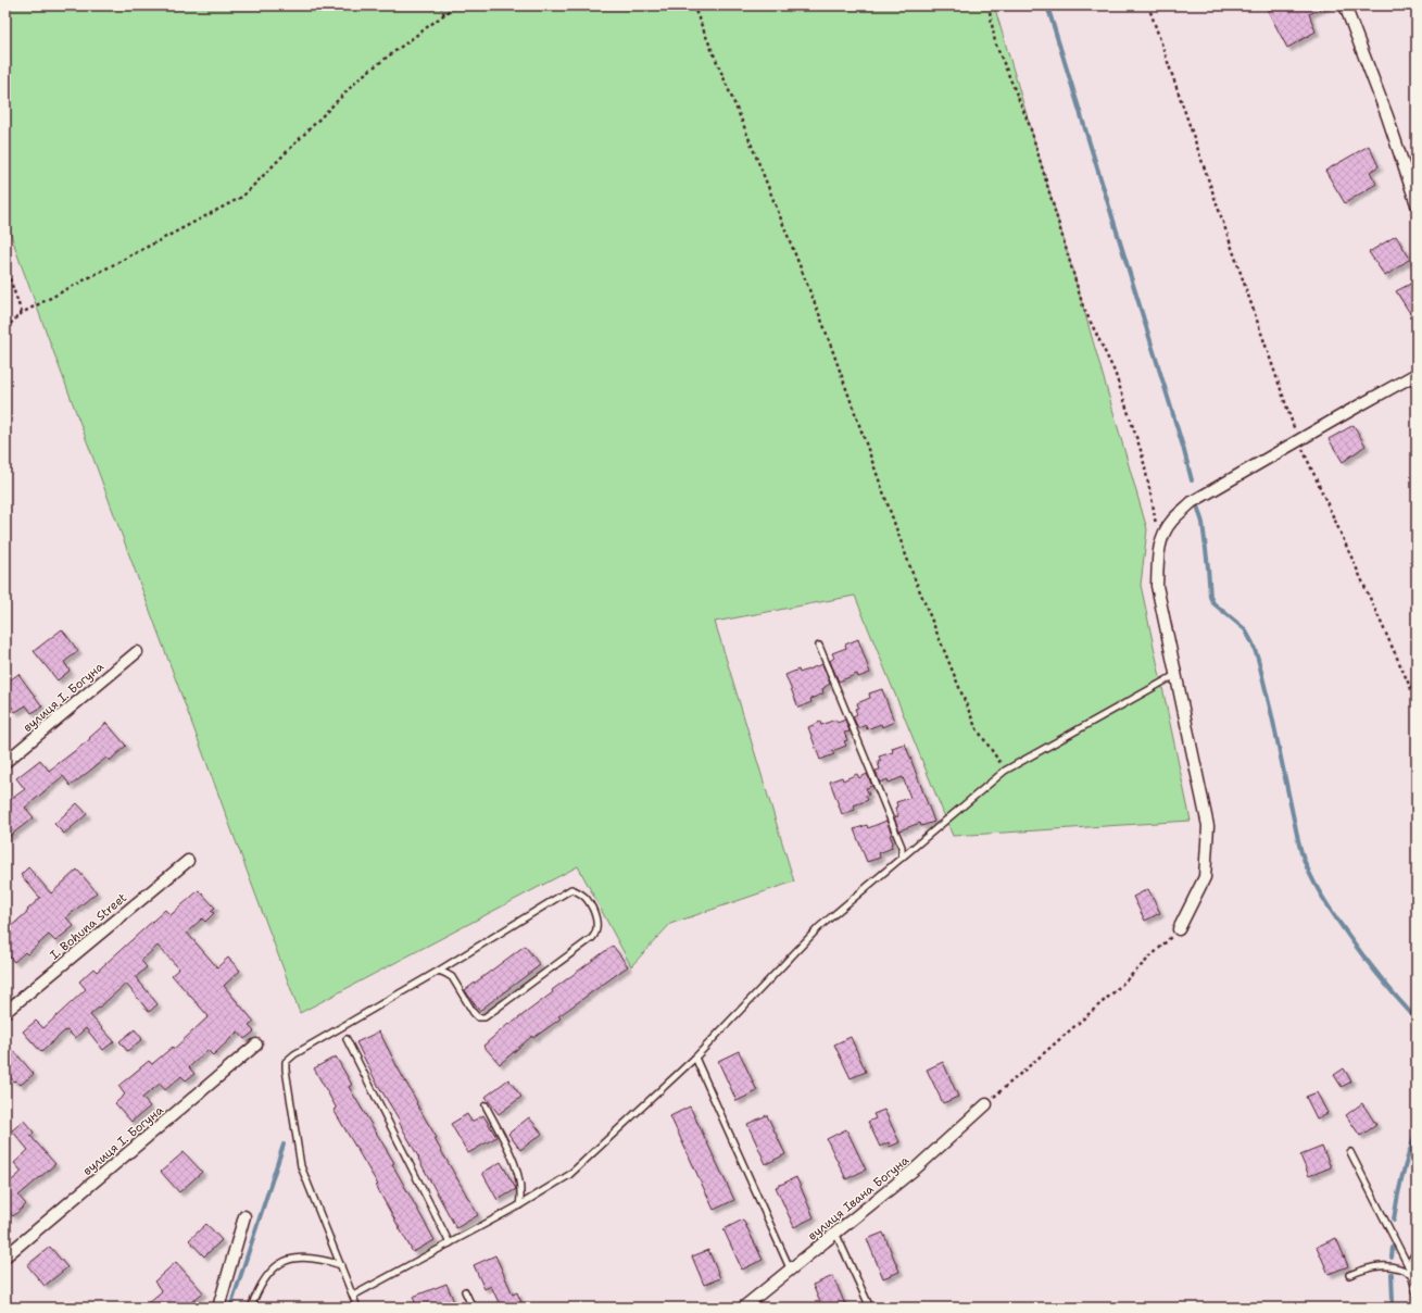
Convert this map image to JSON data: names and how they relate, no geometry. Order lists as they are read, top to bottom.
{
  "streets": {
    "street": ["вулиця І. Богуна", "I. Bohuna Street", "вулиця Івана Богуна"]
  }
}
